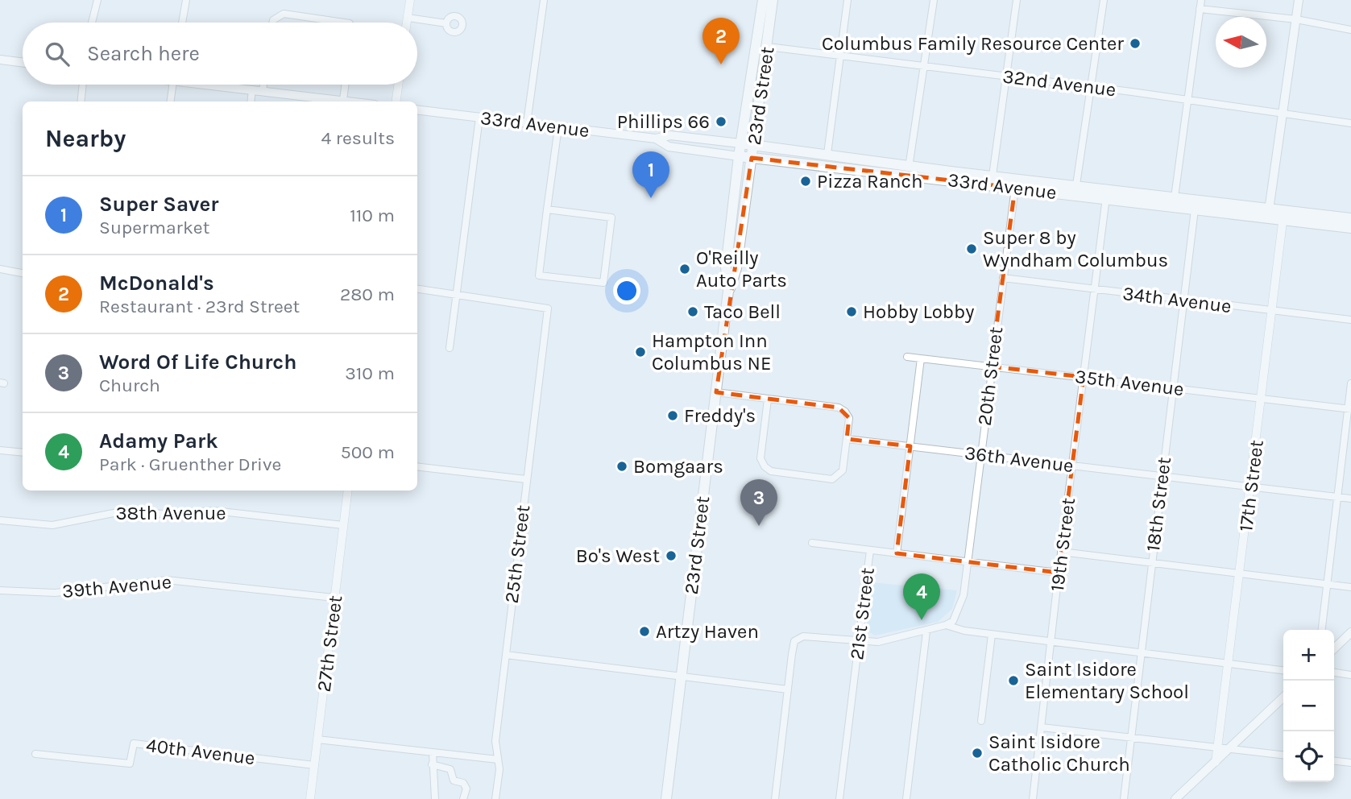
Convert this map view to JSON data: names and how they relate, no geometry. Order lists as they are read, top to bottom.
{
  "streets": {
    "highway": ["23rd Street", "33rd Avenue"],
    "street": [
      "32nd Avenue",
      "34th Avenue",
      "20th Street",
      "35th Avenue",
      "36th Avenue",
      "17th Street",
      "18th Street",
      "38th Avenue",
      "19th Street",
      "25th Street",
      "39th Avenue",
      "21st Street",
      "27th Street",
      "40th Avenue"
    ]
  },
  "crossings": [
    ["32nd Avenue", "23rd Street"],
    ["23rd Street", "33rd Avenue"],
    ["33rd Avenue", "20th Street"],
    ["33rd Avenue", "17th Street"],
    ["33rd Avenue", "18th Street"],
    ["33rd Avenue", "19th Street"],
    ["34th Avenue", "20th Street"],
    ["34th Avenue", "17th Street"],
    ["34th Avenue", "18th Street"],
    ["34th Avenue", "19th Street"],
    ["20th Street", "35th Avenue"],
    ["20th Street", "36th Avenue"],
    ["35th Avenue", "17th Street"],
    ["35th Avenue", "18th Street"],
    ["35th Avenue", "19th Street"],
    ["35th Avenue", "21st Street"],
    ["36th Avenue", "17th Street"],
    ["36th Avenue", "18th Street"],
    ["36th Avenue", "19th Street"],
    ["36th Avenue", "21st Street"],
    ["38th Avenue", "27th Street"],
    ["39th Avenue", "27th Street"],
    ["27th Street", "40th Avenue"]
  ],
  "places": [
    "Columbus Family Resource Center",
    "Phillips 66",
    "Pizza Ranch",
    "Super 8 by Wyndham Columbus",
    "O'Reilly Auto Parts",
    "Taco Bell",
    "Hobby Lobby",
    "Hampton Inn Columbus NE",
    "Freddy's",
    "Bomgaars",
    "Bo's West",
    "Artzy Haven",
    "Saint Isidore Elementary School",
    "Saint Isidore Catholic Church"
  ],
  "north": "left",
  "page": {
    "pins": [
      "2",
      "1",
      "3",
      "4"
    ],
    "search": "Search here",
    "heading": ["Nearby", "4 results"],
    "list": [
      {
        "mark": "1",
        "name": "Super Saver",
        "note": "Supermarket",
        "value": "110 m"
      },
      {
        "mark": "2",
        "name": "McDonald's",
        "note": "Restaurant · 23rd Street",
        "value": "280 m"
      },
      {
        "mark": "3",
        "name": "Word Of Life Church",
        "note": "Church",
        "value": "310 m"
      },
      {
        "mark": "4",
        "name": "Adamy Park",
        "note": "Park · Gruenther Drive",
        "value": "500 m"
      }
    ],
    "map_buttons": ["+", "−"]
  }
}
